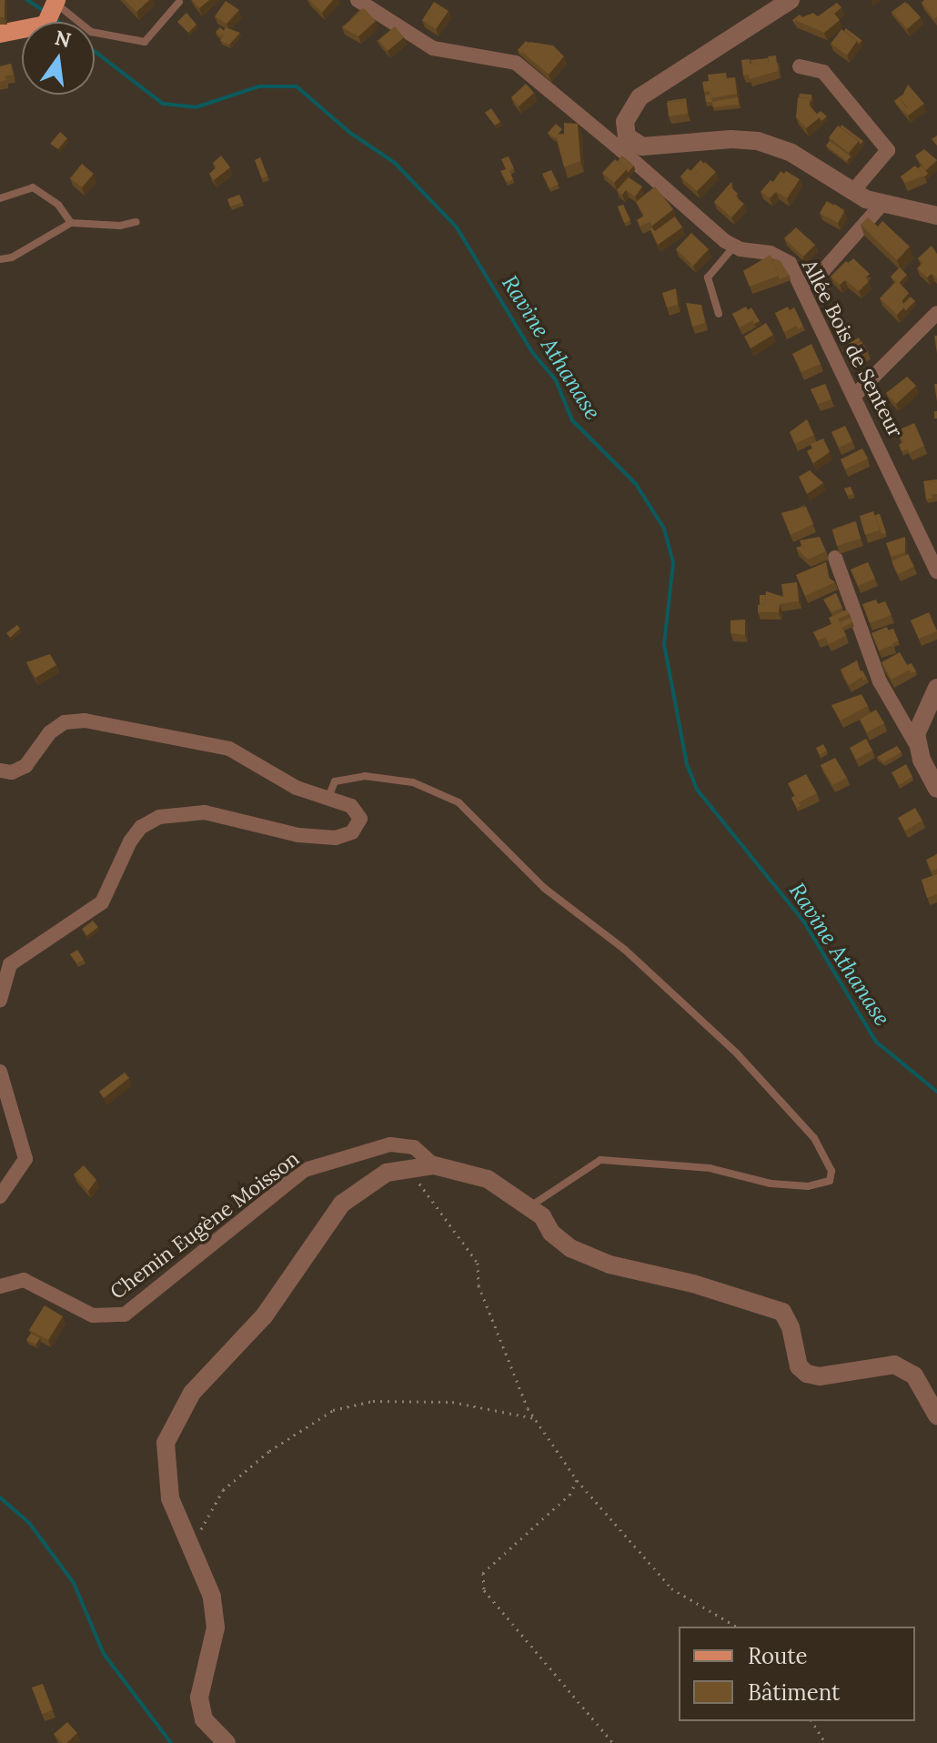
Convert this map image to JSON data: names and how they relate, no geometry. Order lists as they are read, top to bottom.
{
  "streets": {
    "street": ["Allée Bois de Senteur", "Chemin Eugène Moisson"]
  },
  "water": ["Ravine Athanase"],
  "legend": ["Route", "Bâtiment"],
  "north": "top"
}
